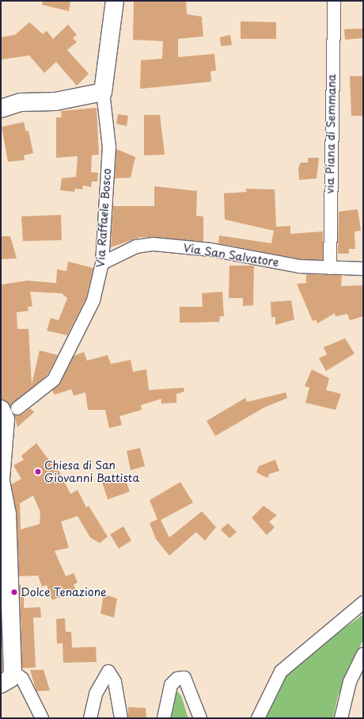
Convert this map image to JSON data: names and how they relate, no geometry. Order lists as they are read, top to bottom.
{
  "streets": {
    "street": ["via Piana di Semmana", "Via Raffaele Bosco", "Via San Salvatore"]
  },
  "crossings": [
    ["via Piana di Semmana", "Via San Salvatore"],
    ["Via Raffaele Bosco", "Via San Salvatore"]
  ],
  "places": ["Chiesa di San Giovanni Battista", "Dolce Tenazione"]
}
